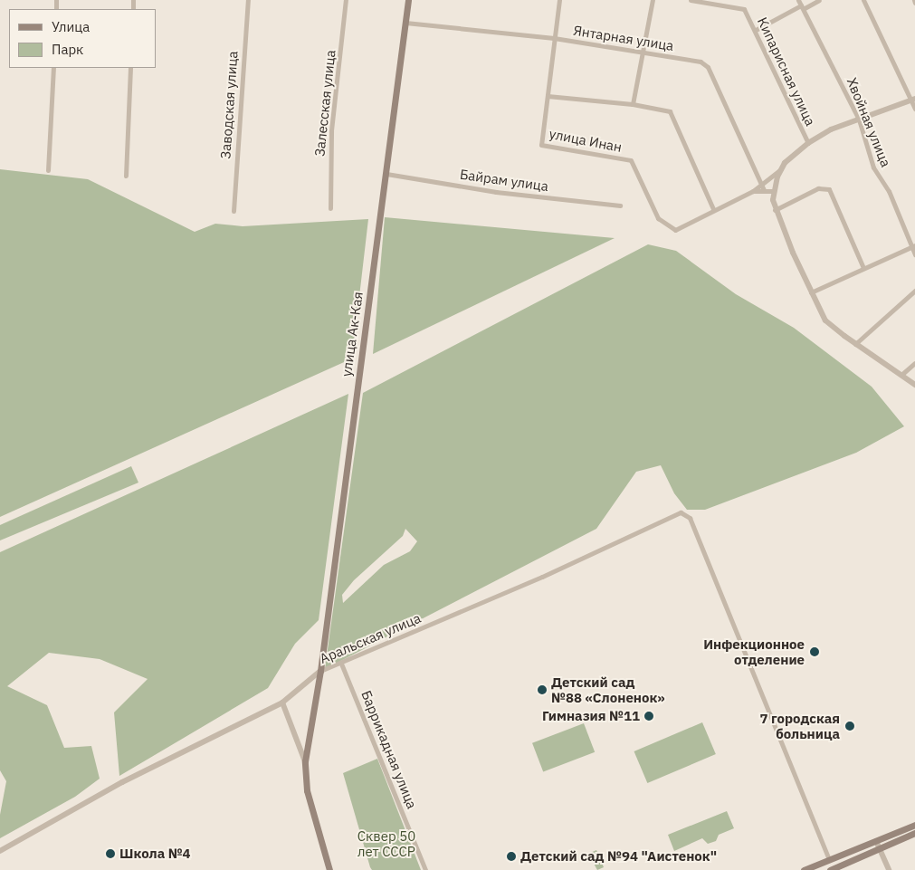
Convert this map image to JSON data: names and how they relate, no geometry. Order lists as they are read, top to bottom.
{
  "streets": {
    "main road": ["улица Ак-Кая"],
    "street": [
      "Янтарная улица",
      "Кипарисная улица",
      "Залесская улица",
      "Заводская улица",
      "Хвойная улица",
      "улица Инан",
      "Байрам улица",
      "Аральская улица",
      "Баррикадная улица"
    ]
  },
  "crossings": [
    ["Янтарная улица", "улица Инан"],
    ["Янтарная улица", "улица Ак-Кая"],
    ["Байрам улица", "улица Ак-Кая"],
    ["улица Ак-Кая", "Аральская улица"],
    ["Аральская улица", "Баррикадная улица"]
  ],
  "parks": ["Сквер 50 лет СССР"],
  "places": [
    "Инфекционное отделение",
    "Детский сад №88 «Слоненок»",
    "Гимназия №11",
    "7 городская больница",
    "Школа №4",
    "Детский сад №94 \"Аистенок\""
  ],
  "legend": ["Улица", "Парк"]
}
